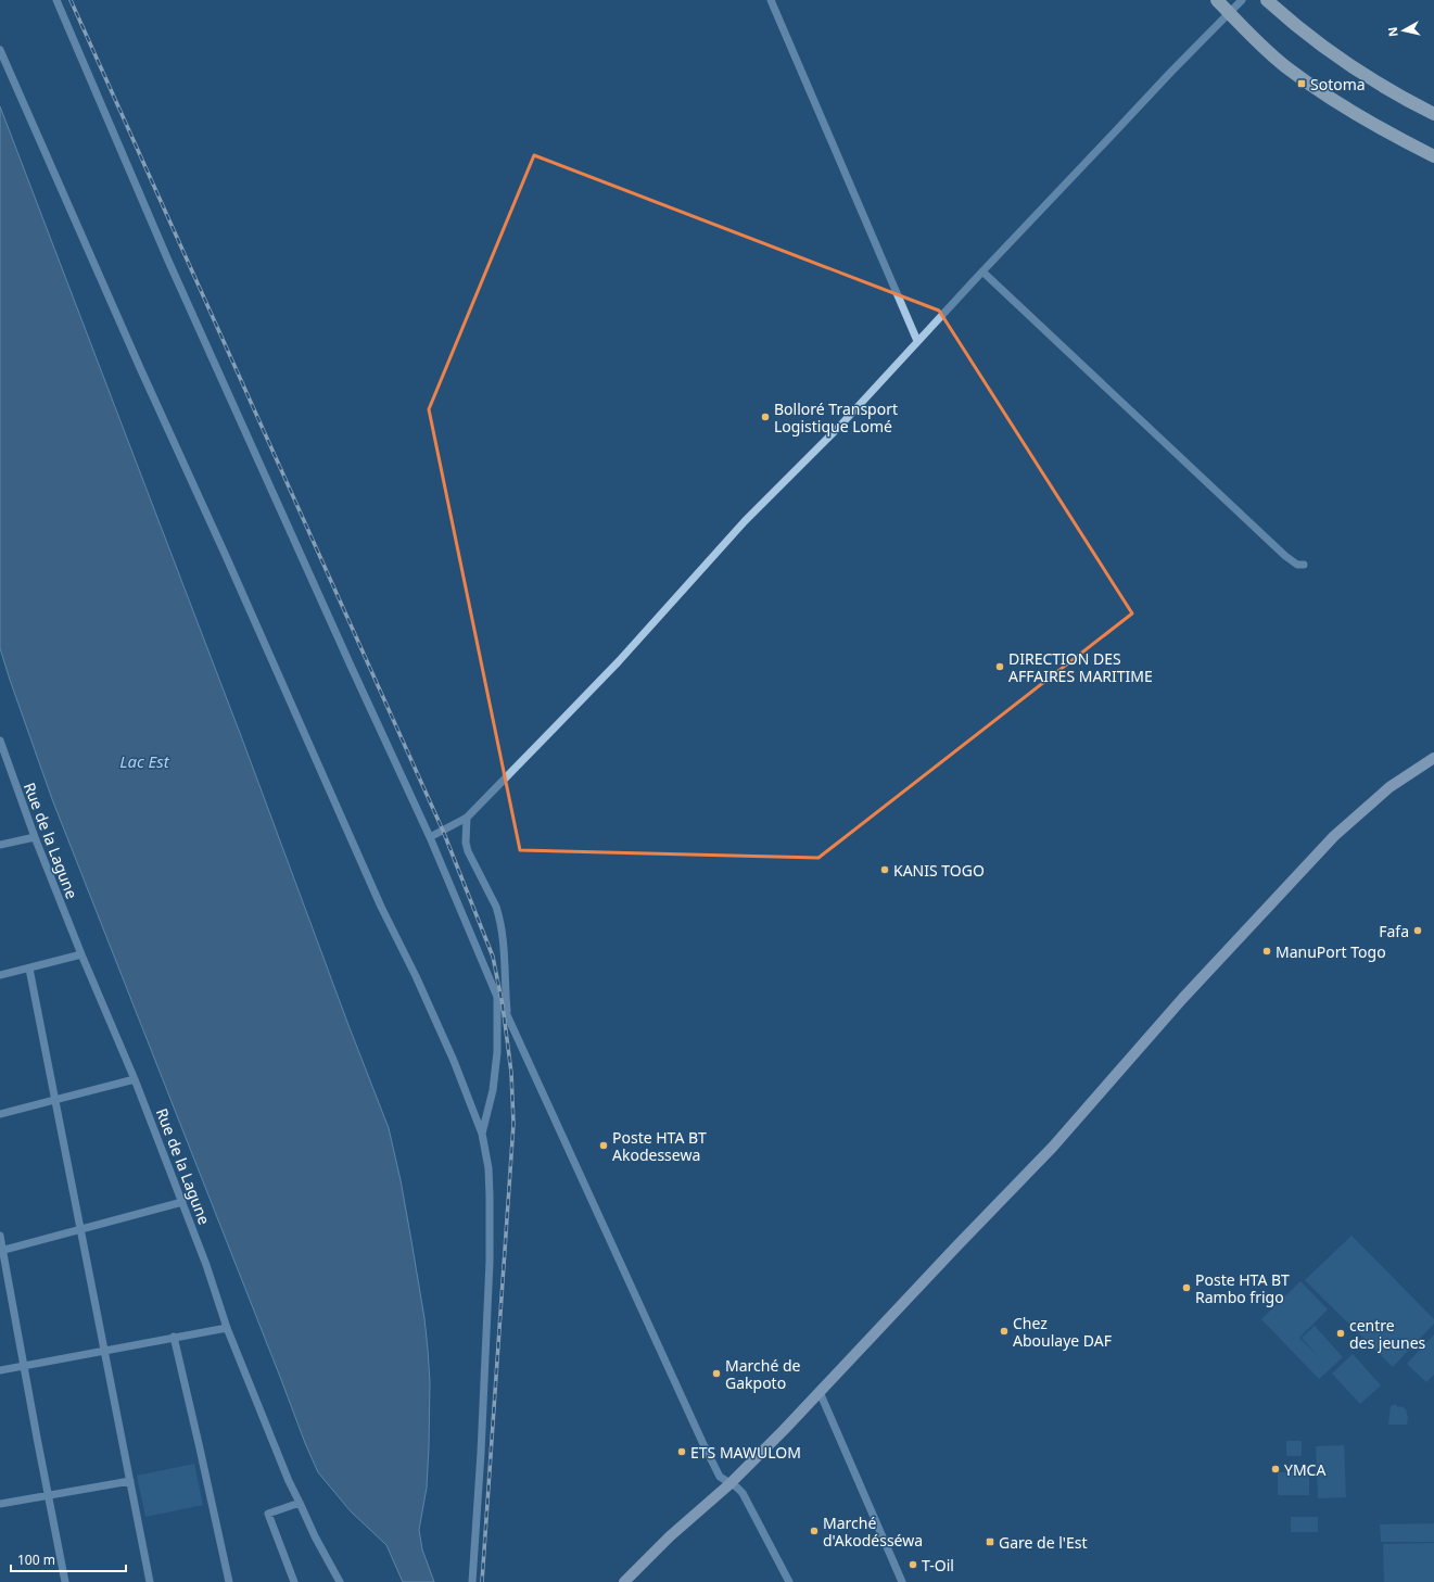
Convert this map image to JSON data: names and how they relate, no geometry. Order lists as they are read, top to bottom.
{
  "streets": {
    "street": ["Rue de la Lagune"]
  },
  "water": ["Lac Est"],
  "places": {
    "transit": ["Sotoma", "Gare de l'Est"],
    "other": [
      "Bolloré Transport Logistique Lomé",
      "DIRECTION DES AFFAIRES MARITIME",
      "KANIS TOGO",
      "Fafa",
      "ManuPort Togo",
      "Poste HTA BT Akodessewa",
      "Poste HTA BT Rambo frigo",
      "Chez Aboulaye DAF",
      "centre des jeunes",
      "Marché de Gakpoto",
      "ETS MAWULOM",
      "YMCA",
      "Marché d'Akodésséwa",
      "T-Oil"
    ]
  },
  "scale_bar": "100 m",
  "north": "left"
}
